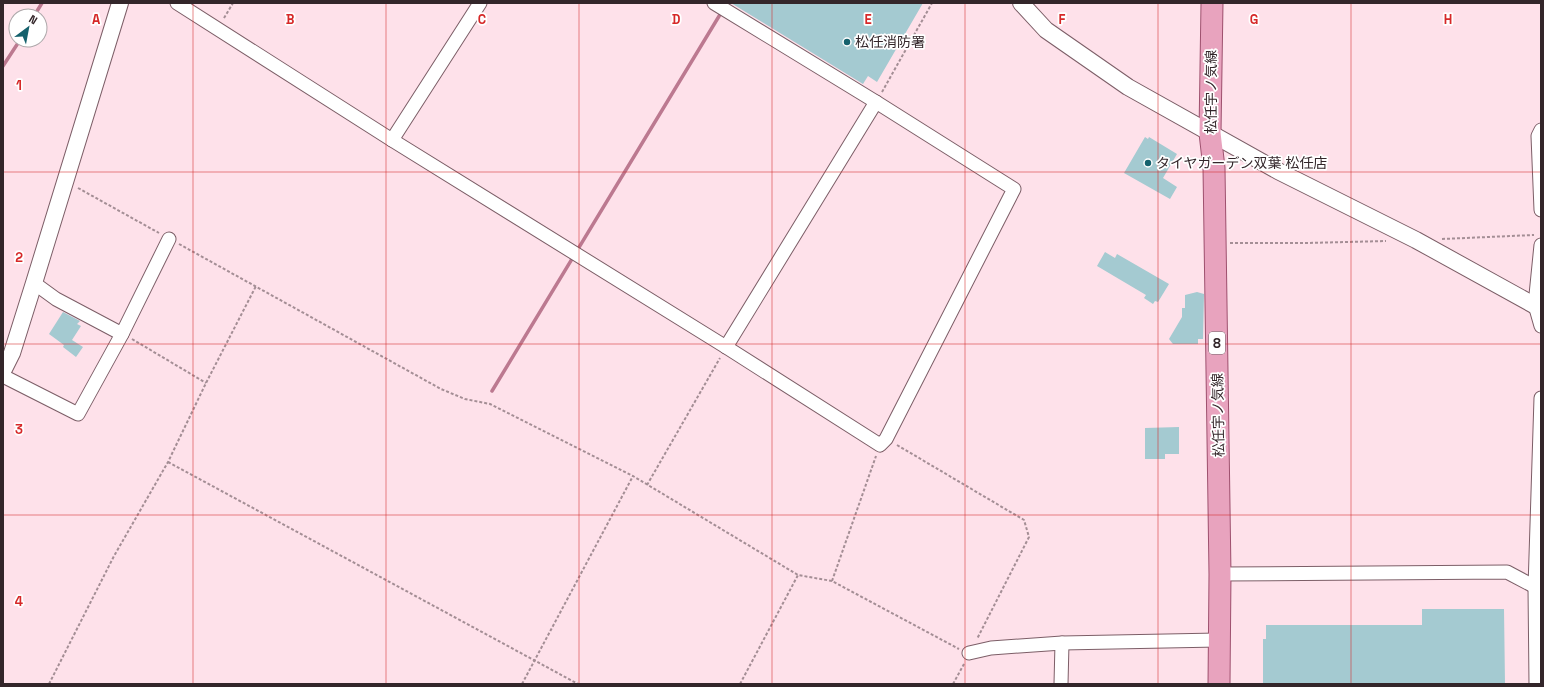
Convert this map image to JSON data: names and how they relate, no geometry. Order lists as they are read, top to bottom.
{
  "streets": {
    "main road": ["松任宇ノ気線", "8"]
  },
  "places": ["松任消防署", "タイヤガーデン双葉 松任店"],
  "north": "top right",
  "grid": {
    "columns": [
      "A",
      "B",
      "C",
      "D",
      "E",
      "F",
      "G",
      "H"
    ],
    "rows": [
      "1",
      "2",
      "3",
      "4"
    ]
  }
}
